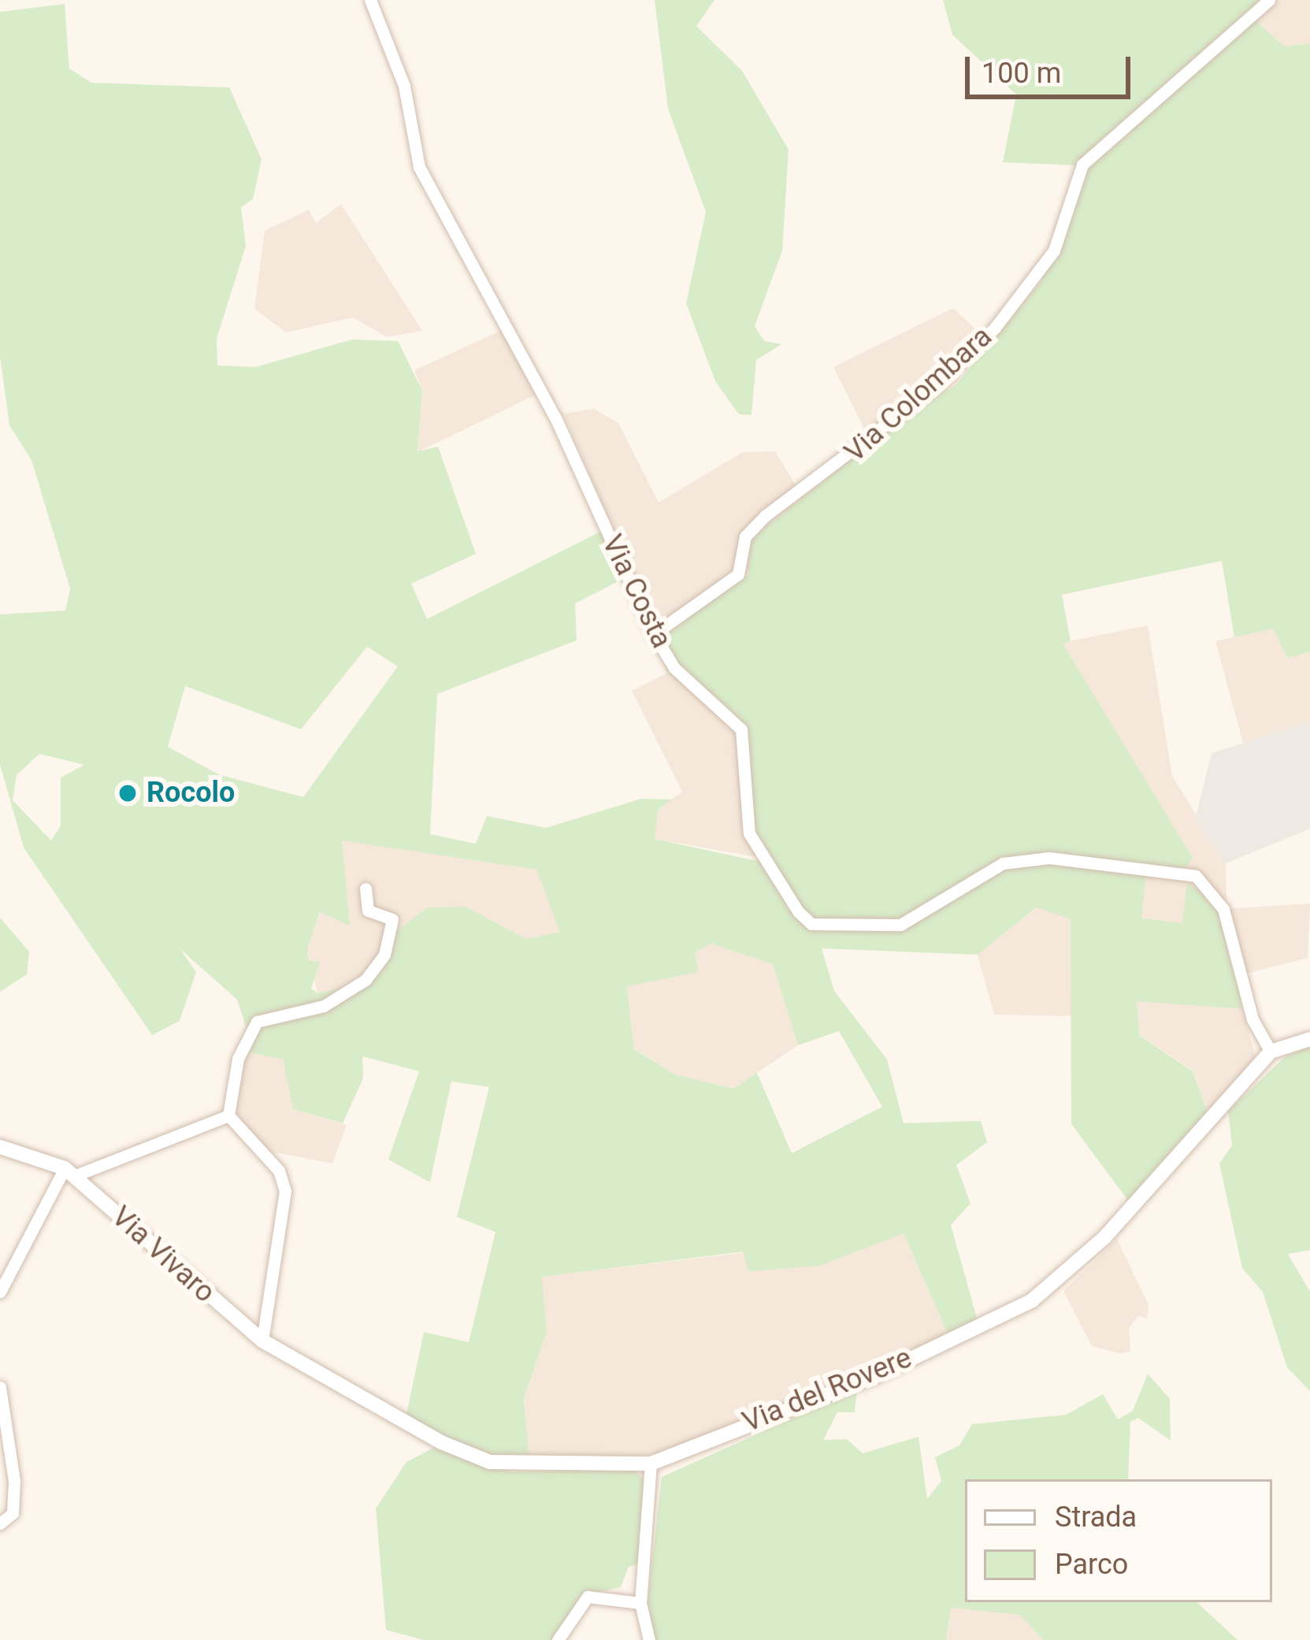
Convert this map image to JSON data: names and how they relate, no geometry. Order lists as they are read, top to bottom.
{
  "streets": {
    "street": [
      "Via Colombara",
      "Via Costa",
      "Via Vivaro",
      "Via del Rovere"
    ]
  },
  "crossings": [
    ["Via Colombara", "Via Costa"],
    ["Via Costa", "Via del Rovere"],
    ["Via Vivaro", "Via del Rovere"]
  ],
  "places": ["Rocolo"],
  "legend": ["Strada", "Parco"],
  "scale_bar": "100 m"
}
